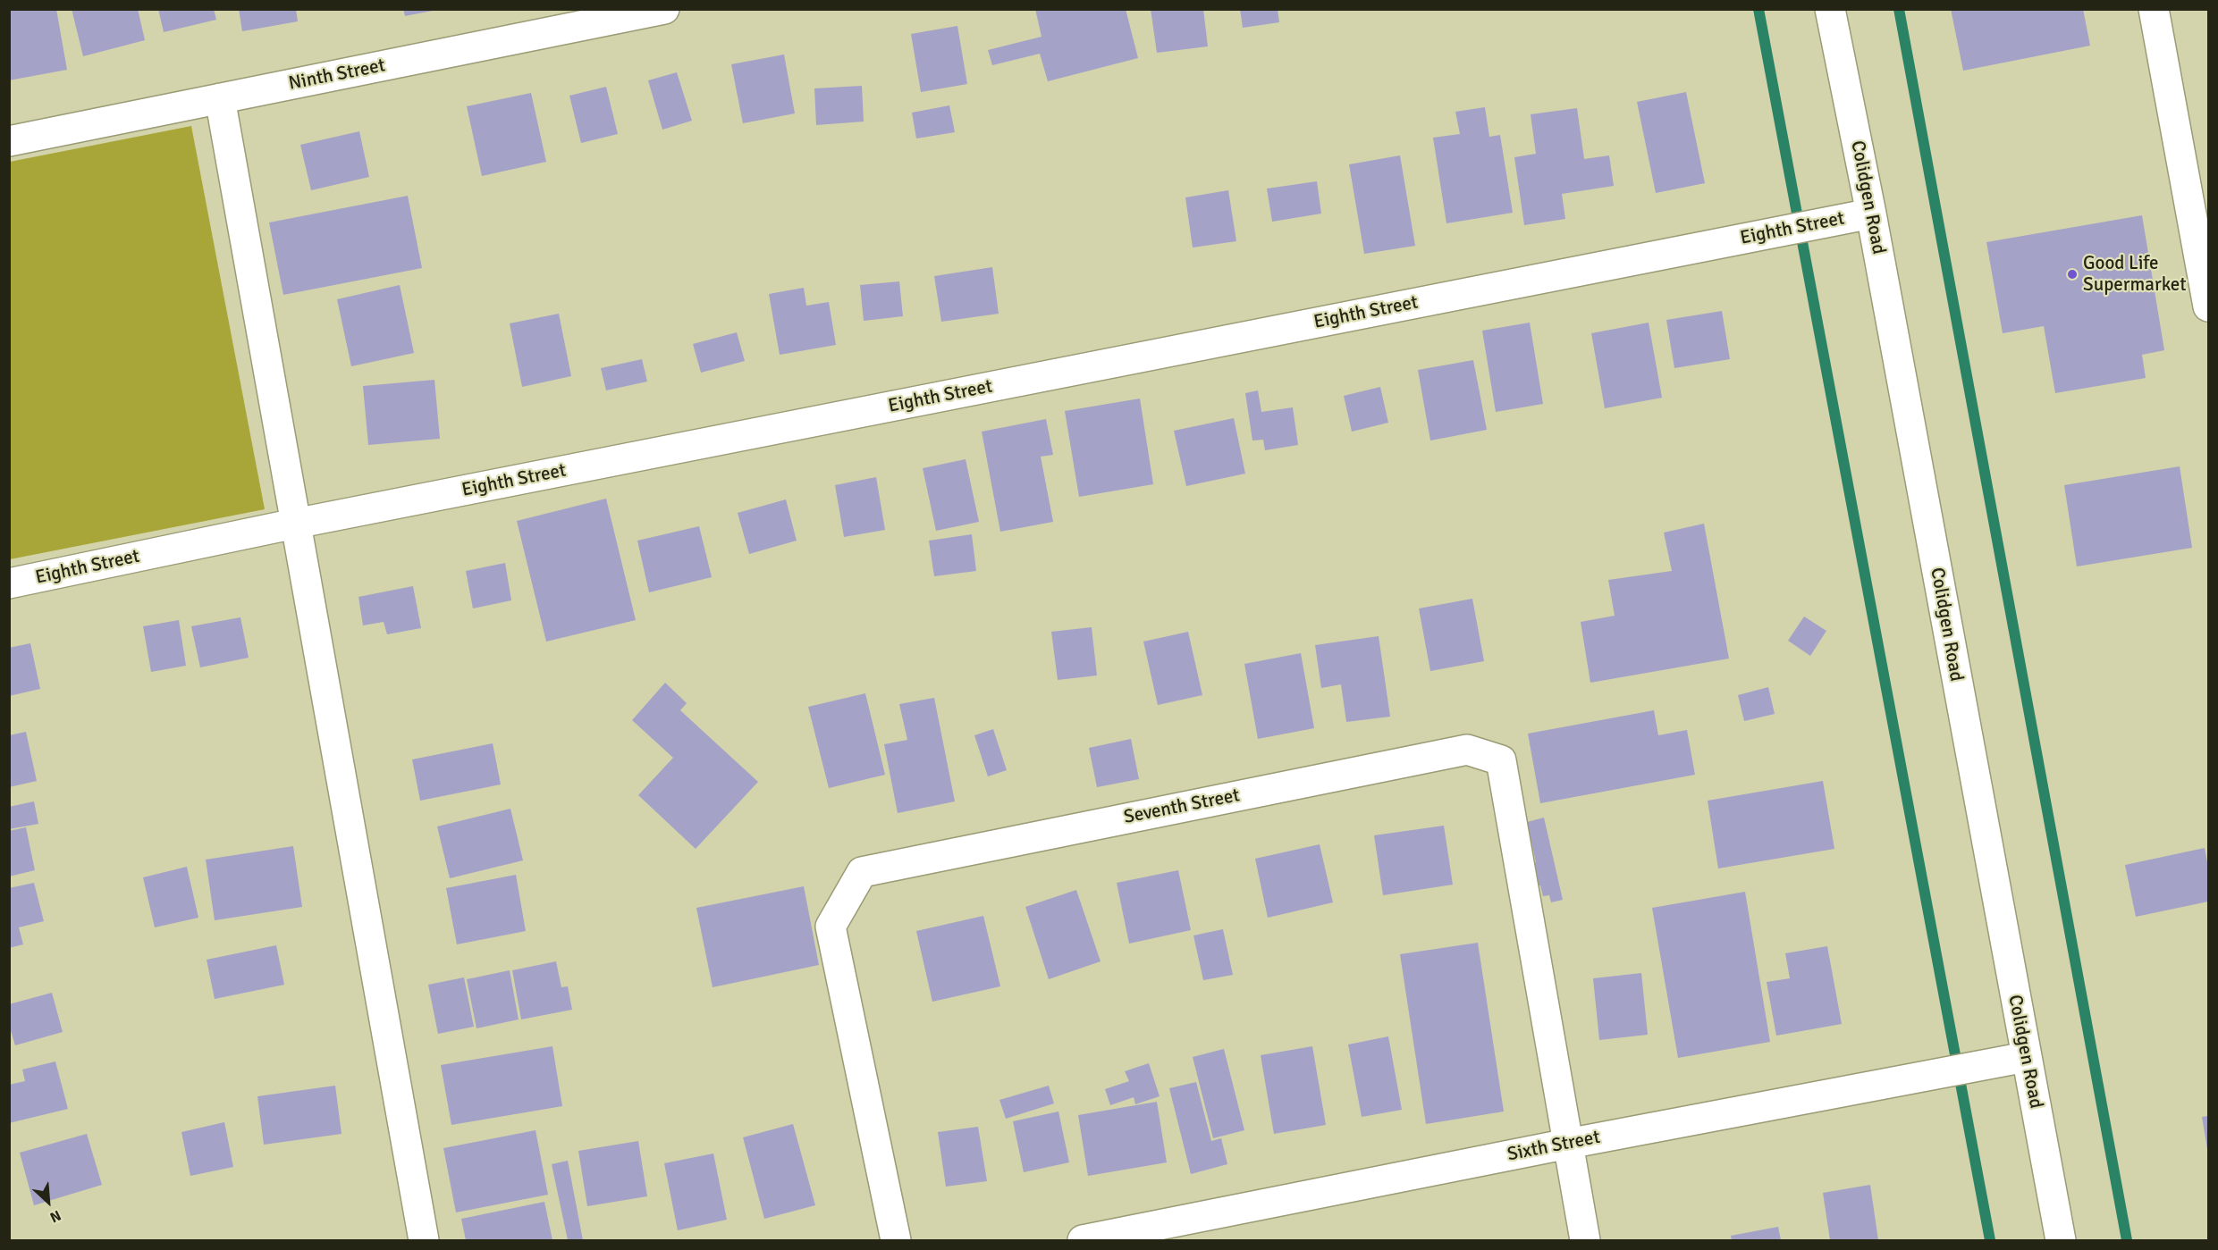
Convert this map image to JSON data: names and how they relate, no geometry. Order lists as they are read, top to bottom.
{
  "streets": {
    "street": [
      "Ninth Street",
      "Colidgen Road",
      "Eighth Street",
      "Seventh Street",
      "Sixth Street"
    ]
  },
  "crossings": [
    ["Colidgen Road", "Eighth Street"],
    ["Colidgen Road", "Sixth Street"],
    ["Seventh Street", "Sixth Street"]
  ],
  "places": ["Good Life Supermarket"],
  "north": "bottom right"
}
